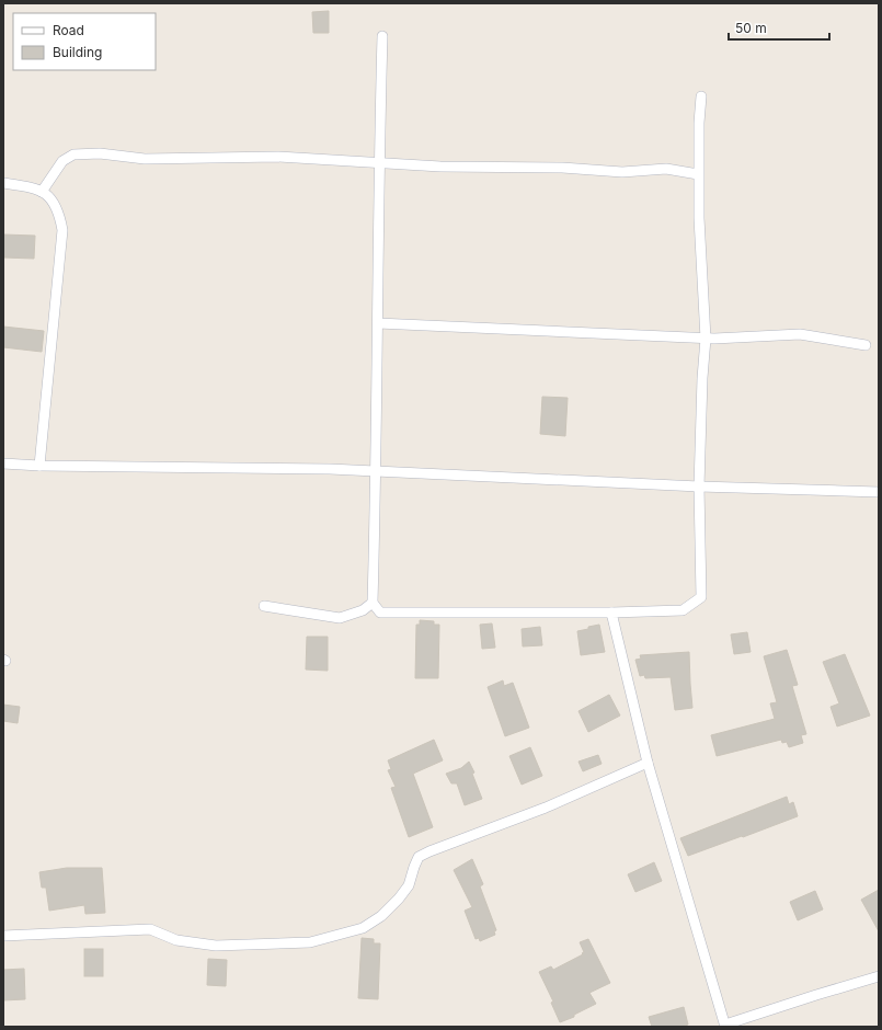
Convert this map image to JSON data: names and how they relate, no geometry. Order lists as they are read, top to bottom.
{
  "legend": ["Road", "Building"],
  "scale_bar": "50 m"
}
